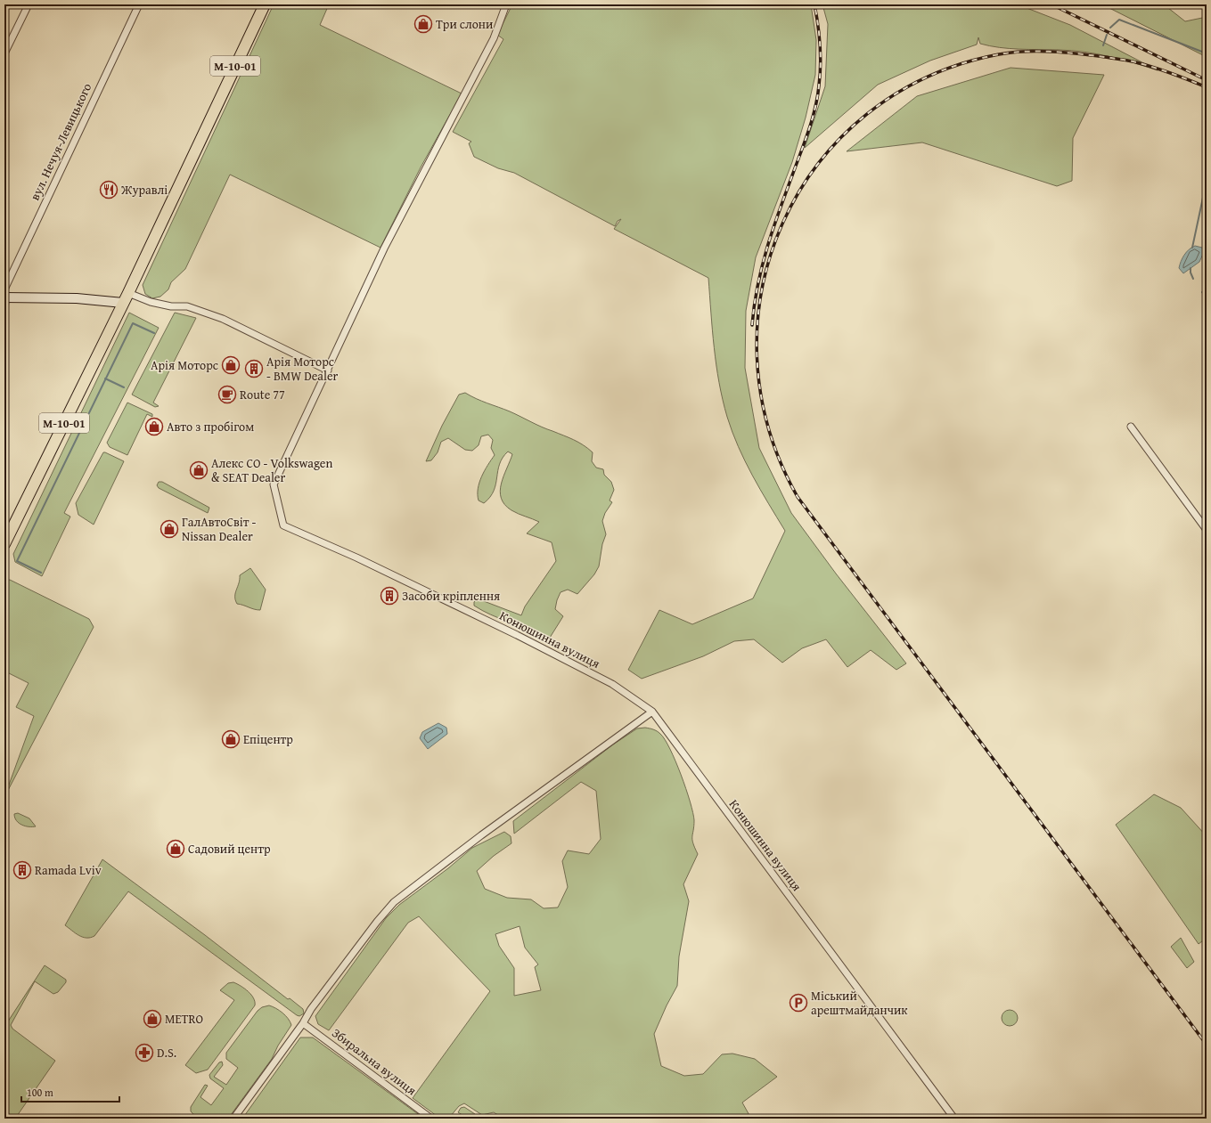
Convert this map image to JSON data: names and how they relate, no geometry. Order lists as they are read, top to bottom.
{
  "streets": {
    "highway": ["М-10-01"],
    "street": ["вул. Нечуя-Левицького", "Конюшинна вулиця", "Збиральна вулиця"]
  },
  "places": {
    "shop": [
      "Три слони",
      "Арія Моторс",
      "Авто з пробігом",
      "Алекс CO - Volkswagen & SEAT Dealer",
      "ГалАвтоСвіт - Nissan Dealer",
      "Епіцентр",
      "Садовий центр",
      "METRO"
    ],
    "restaurant": ["Журавлі"],
    "building": ["Арія Моторс - BMW Dealer", "Засоби кріплення", "Ramada Lviv"],
    "cafe": ["Route 77"],
    "parking": ["Міський арештмайданчик"],
    "pharmacy": ["D.S."]
  },
  "scale_bar": "100 m"
}
